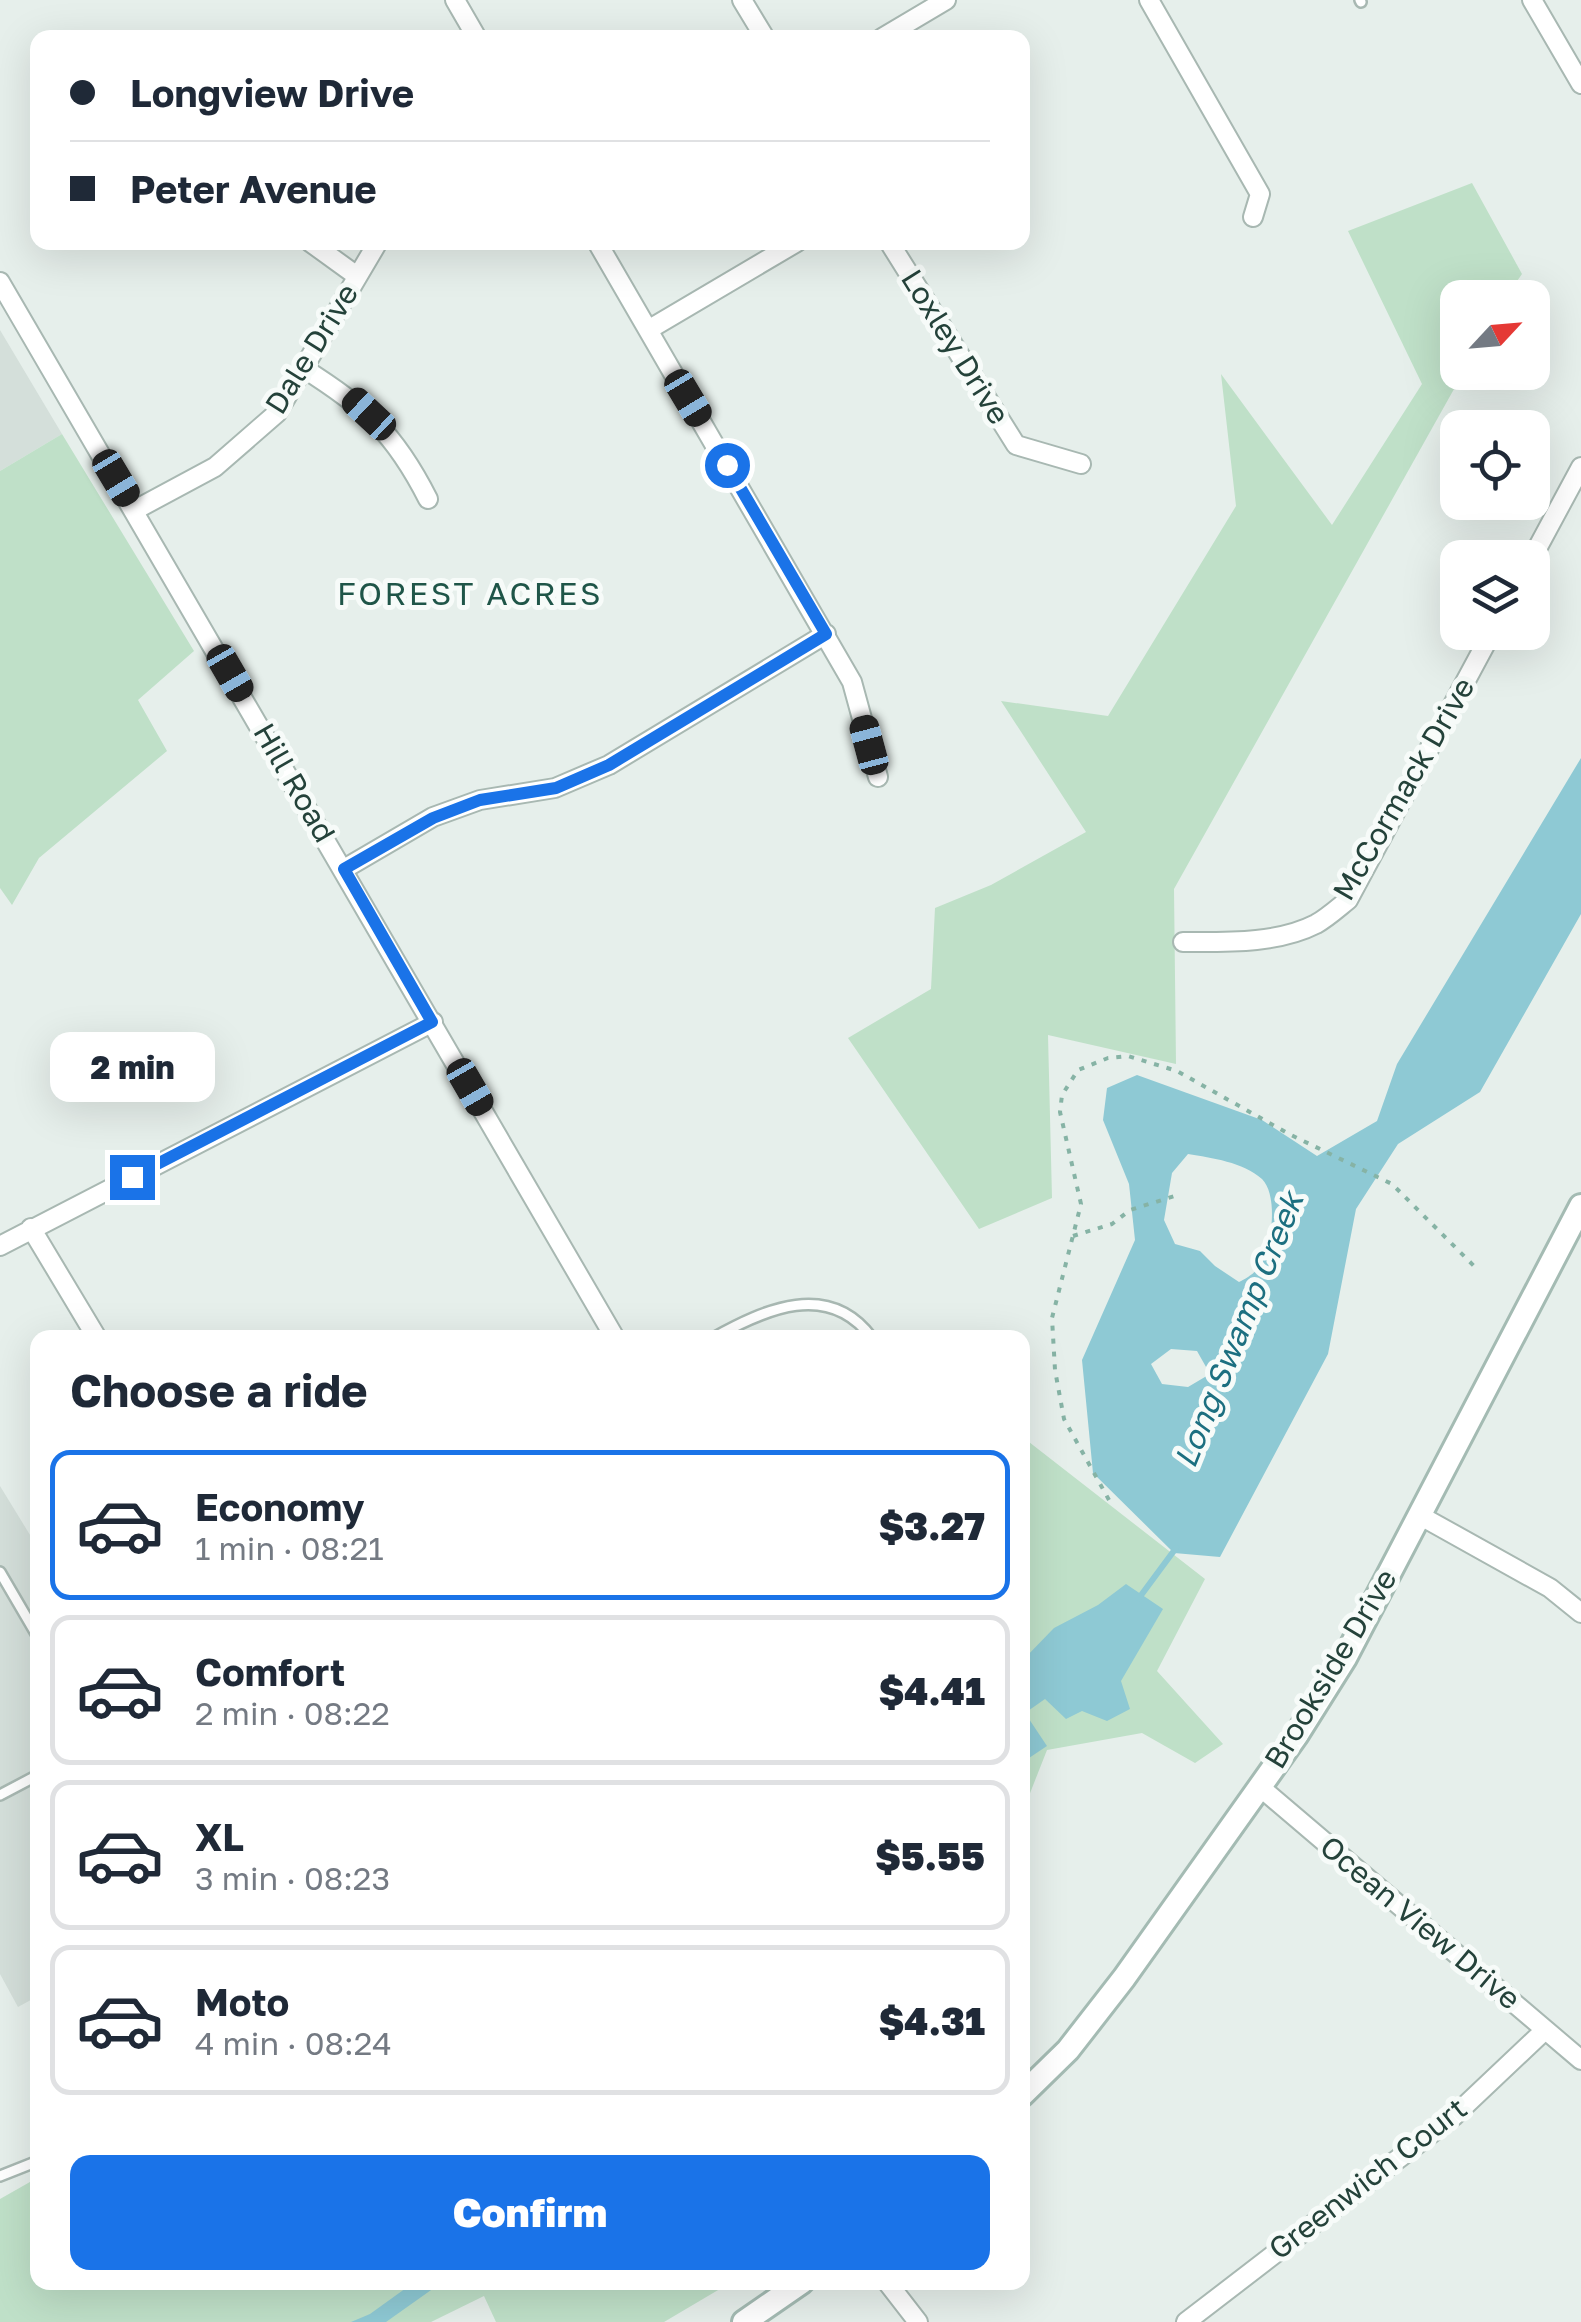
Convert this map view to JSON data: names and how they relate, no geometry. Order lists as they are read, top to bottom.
{
  "streets": {
    "street": [
      "Loxley Drive",
      "Dale Drive",
      "Hill Road",
      "McCormack Drive",
      "Brookside Drive",
      "Ocean View Drive",
      "Greenwich Court"
    ]
  },
  "crossings": [
    ["Dale Drive", "Hill Road"],
    ["Brookside Drive", "Ocean View Drive"],
    ["Ocean View Drive", "Greenwich Court"]
  ],
  "districts": ["FOREST ACRES"],
  "water": ["Long Swamp Creek"],
  "north": "top right",
  "page": {
    "banner": ["Longview Drive", "Peter Avenue"],
    "bubble": "2 min",
    "heading": "Choose a ride",
    "list": [
      {
        "name": "Economy",
        "note": "1 min · 08:21",
        "value": "$3.27"
      },
      {
        "name": "Comfort",
        "note": "2 min · 08:22",
        "value": "$4.41"
      },
      {
        "name": "XL",
        "note": "3 min · 08:23",
        "value": "$5.55"
      },
      {
        "name": "Moto",
        "note": "4 min · 08:24",
        "value": "$4.31"
      }
    ],
    "buttons": "Confirm"
  }
}
